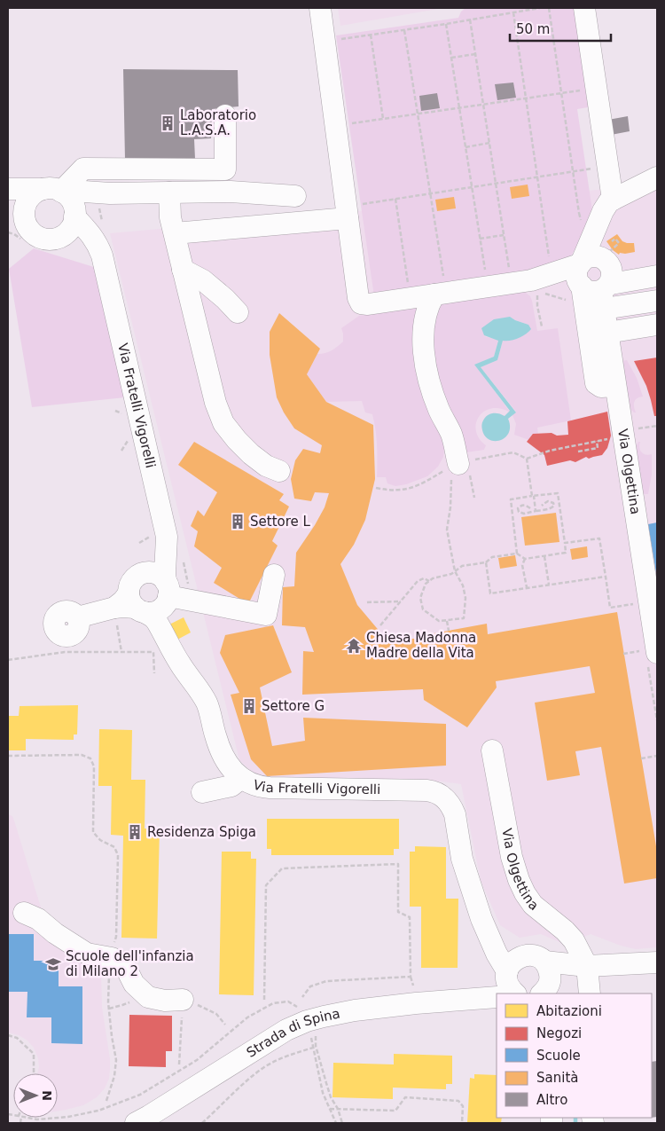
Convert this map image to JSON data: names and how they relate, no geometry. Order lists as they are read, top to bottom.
{
  "streets": {
    "street": ["Via Fratelli Vigorelli", "Via Olgettina", "Strada di Spina"]
  },
  "crossings": [
    ["Via Fratelli Vigorelli", "Strada di Spina"]
  ],
  "places": {
    "building": [
      "Laboratorio L.A.S.A.",
      "Settore L",
      "Settore G",
      "Residenza Spiga"
    ],
    "temple": ["Chiesa Madonna Madre della Vita"],
    "school or university": ["Scuole dell'infanzia di Milano 2"]
  },
  "legend": [
    "Abitazioni",
    "Negozi",
    "Scuole",
    "Sanità",
    "Altro"
  ],
  "scale_bar": "50 m",
  "north": "right"
}
